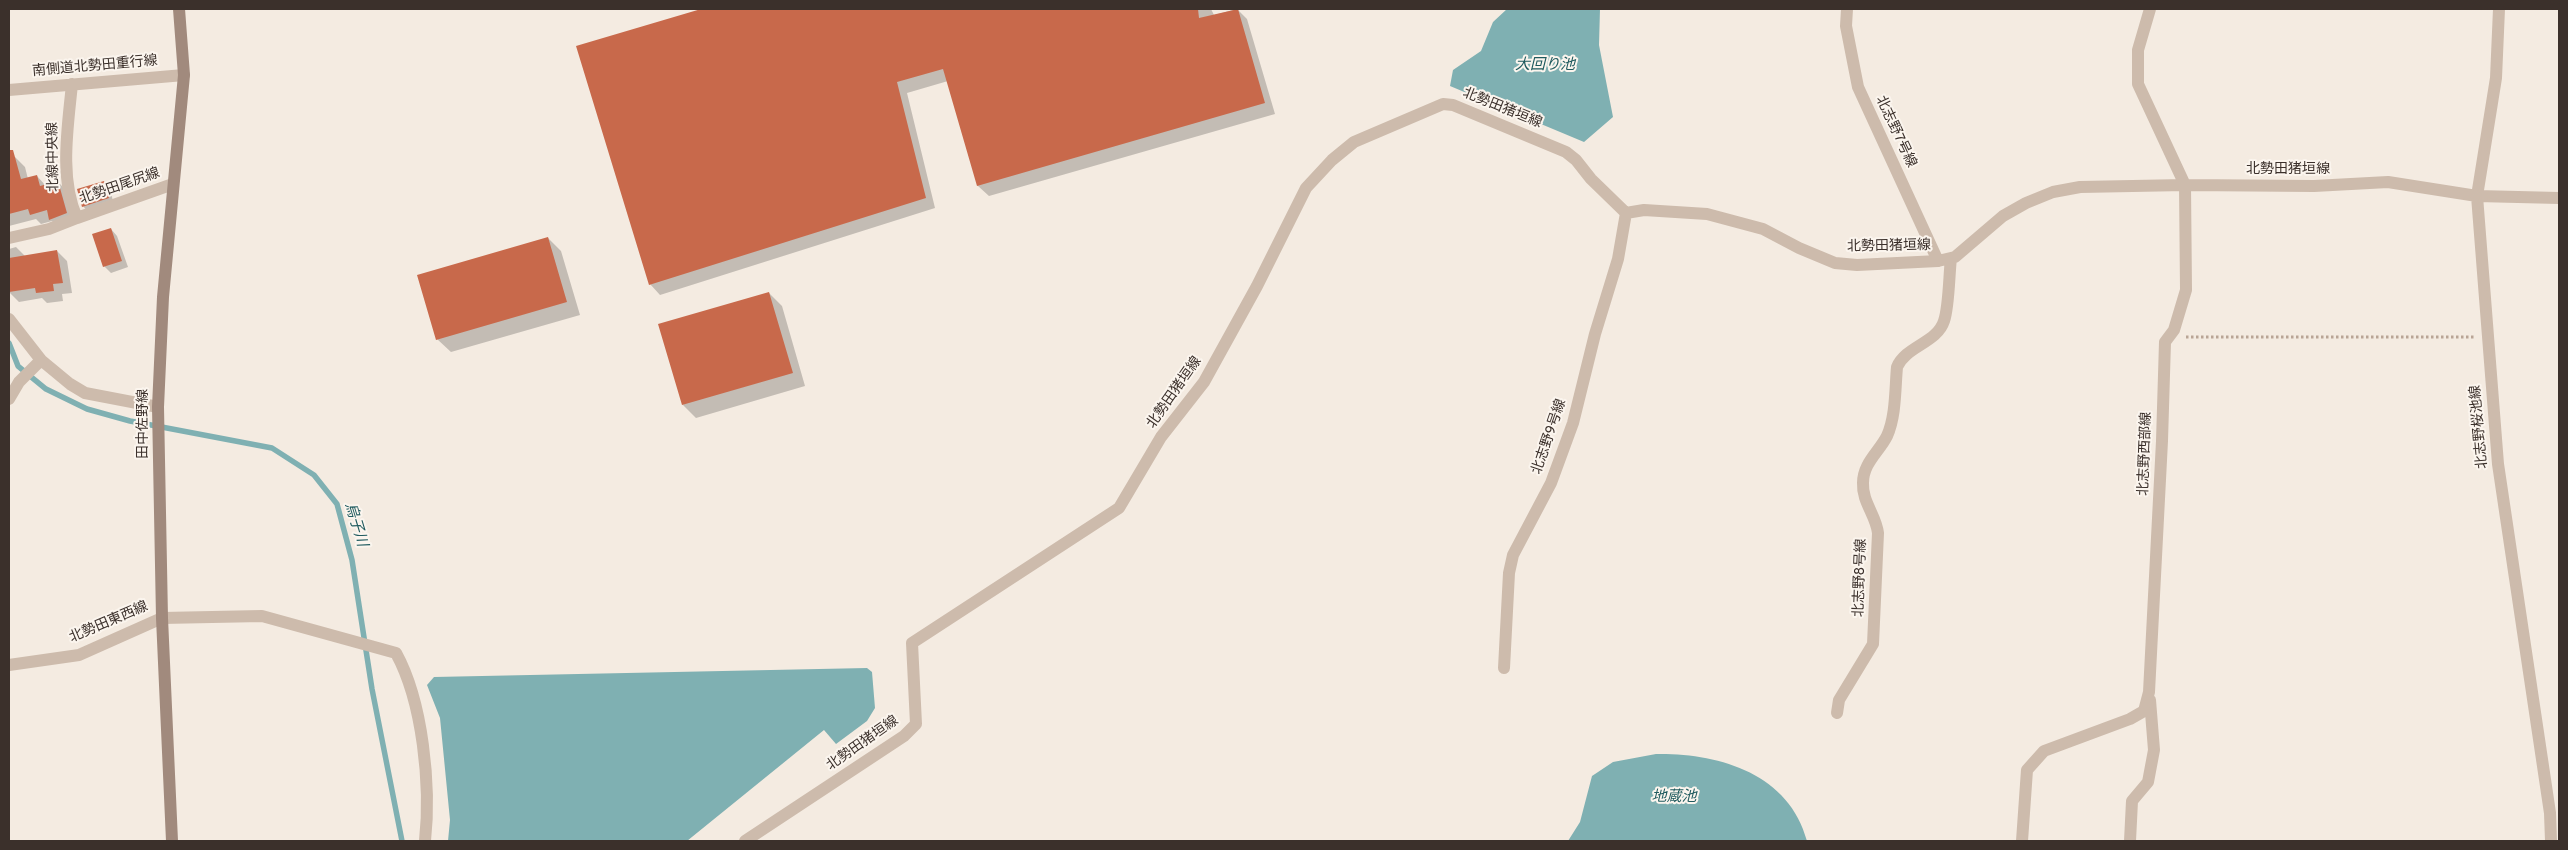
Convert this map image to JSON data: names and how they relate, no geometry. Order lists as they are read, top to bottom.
{
  "streets": {
    "street": [
      "南側道北勢田重行線",
      "北勢田猪垣線",
      "北志野7号線",
      "北線中央線",
      "北勢田尾尻線",
      "田中佐野線",
      "北志野桜池線",
      "北志野9号線",
      "北志野西部線",
      "北志野8号線",
      "北勢田東西線"
    ]
  },
  "crossings": [
    ["南側道北勢田重行線", "北線中央線"],
    ["南側道北勢田重行線", "田中佐野線"],
    ["北勢田猪垣線", "北志野7号線"],
    ["北勢田猪垣線", "北志野桜池線"],
    ["北勢田猪垣線", "北志野9号線"],
    ["北勢田猪垣線", "北志野西部線"],
    ["北勢田猪垣線", "北志野8号線"],
    ["北志野7号線", "北志野8号線"],
    ["北線中央線", "北勢田尾尻線"],
    ["北勢田尾尻線", "田中佐野線"],
    ["田中佐野線", "北勢田東西線"]
  ],
  "water": ["大回り池", "烏子川", "地蔵池"]
}
